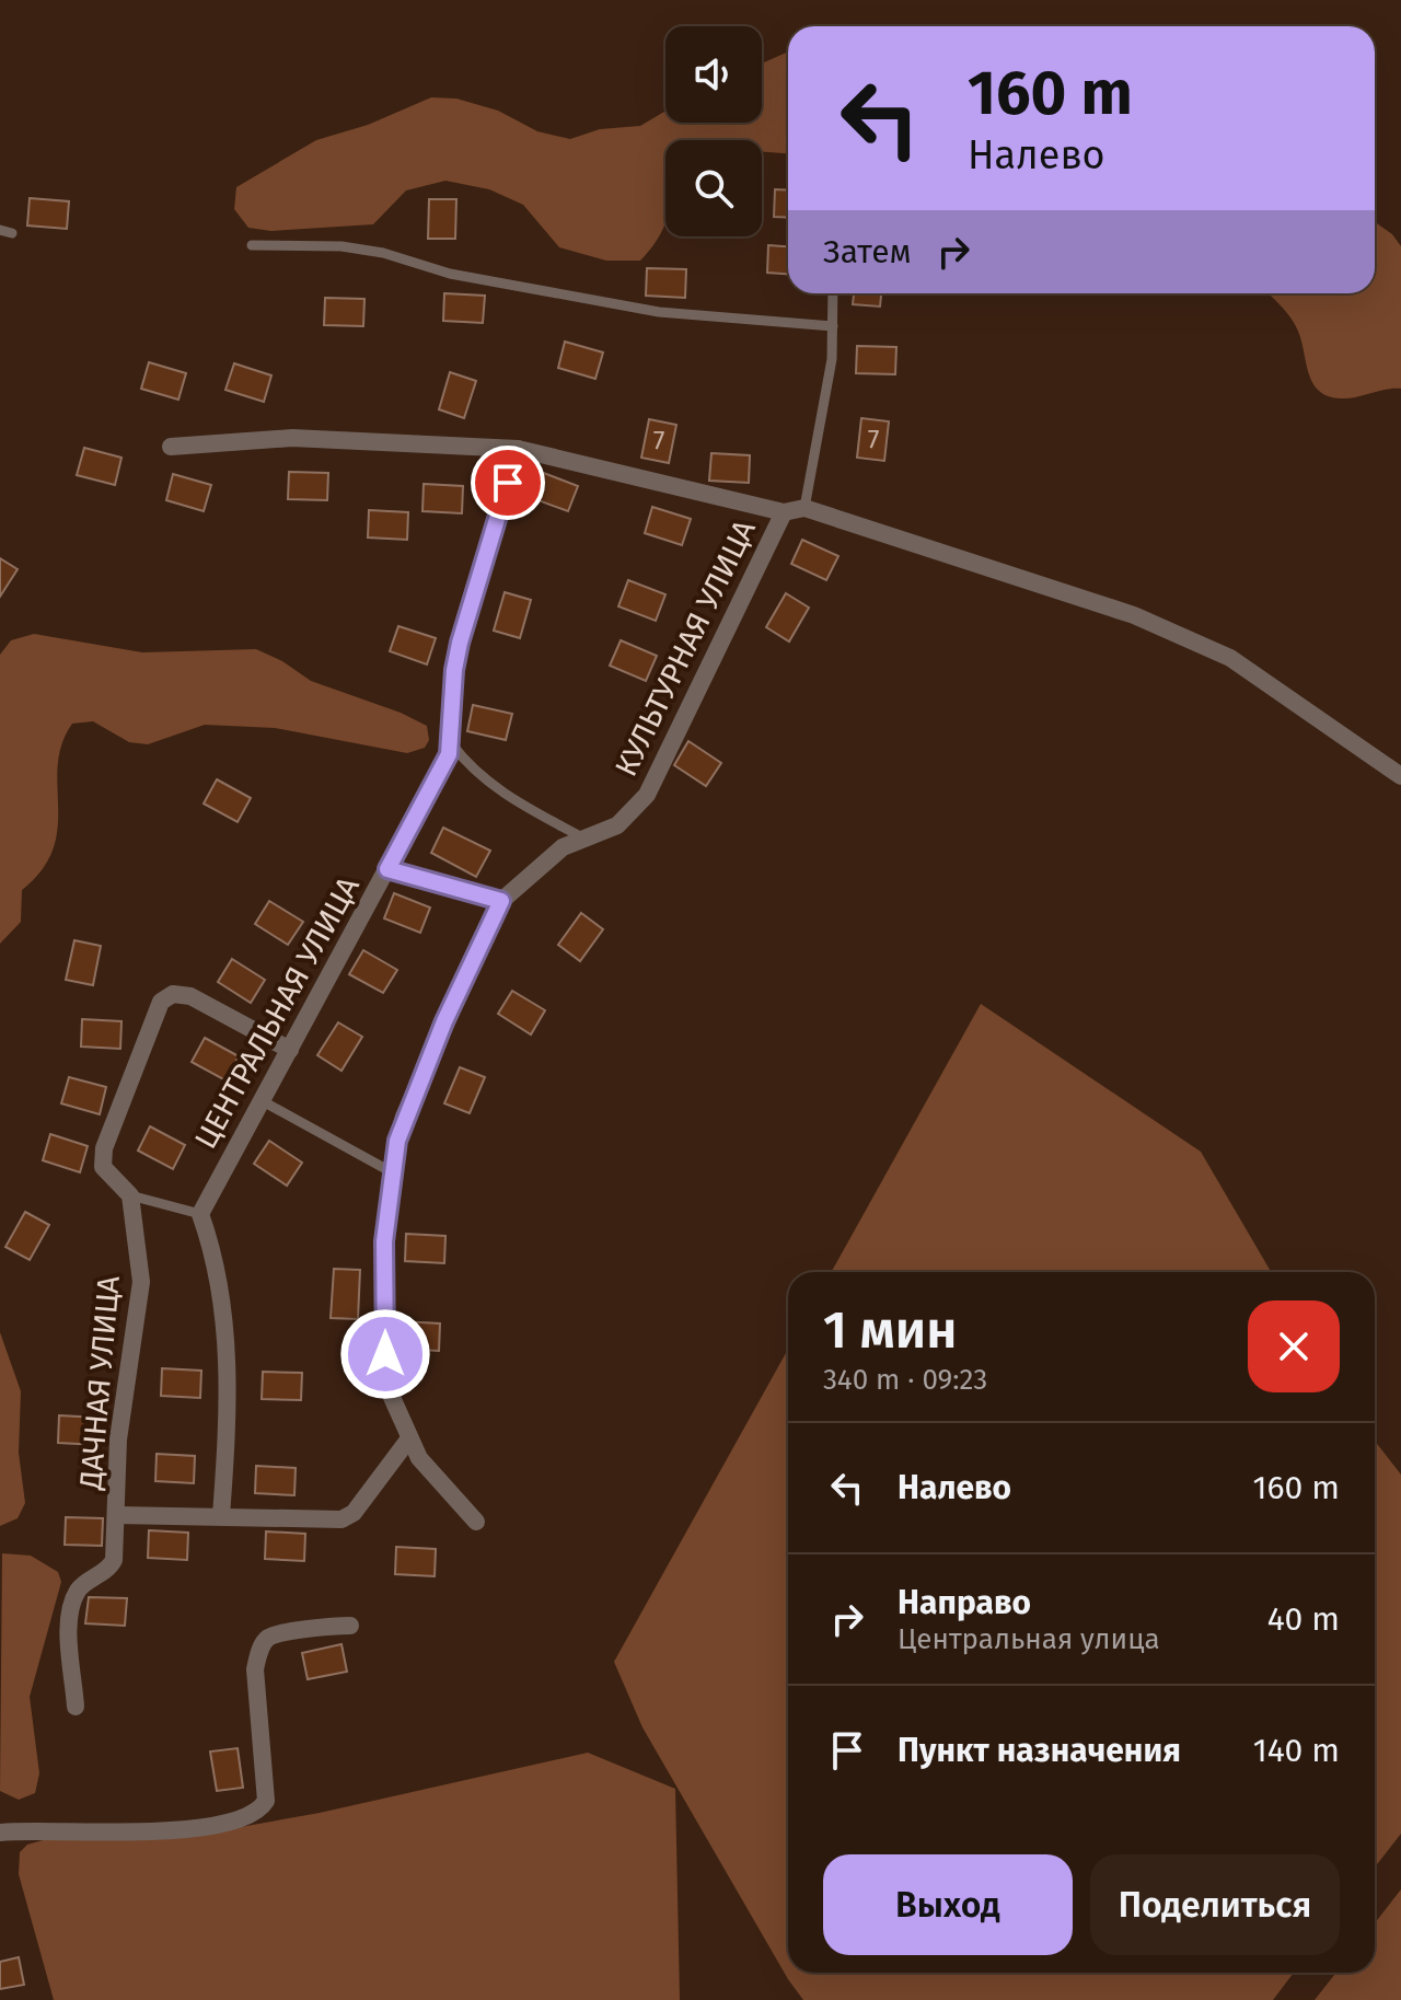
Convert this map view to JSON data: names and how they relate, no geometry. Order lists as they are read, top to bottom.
{
  "streets": {
    "street": ["КУЛЬТУРНАЯ УЛИЦА", "ЦЕНТРАЛЬНАЯ УЛИЦА", "ДАЧНАЯ УЛИЦА"]
  },
  "house_numbers": ["7", "7"],
  "page": {
    "turn": ["160 m", "Налево"],
    "then": "Затем",
    "heading": ["1 мин", "340 m · 09:23"],
    "list": [
      {
        "name": "Налево",
        "value": "160 m"
      },
      {
        "name": "Направо",
        "note": "Центральная улица",
        "value": "40 m"
      },
      {
        "name": "Пункт назначения",
        "value": "140 m"
      }
    ],
    "buttons": ["Выход", "Поделиться"]
  }
}
